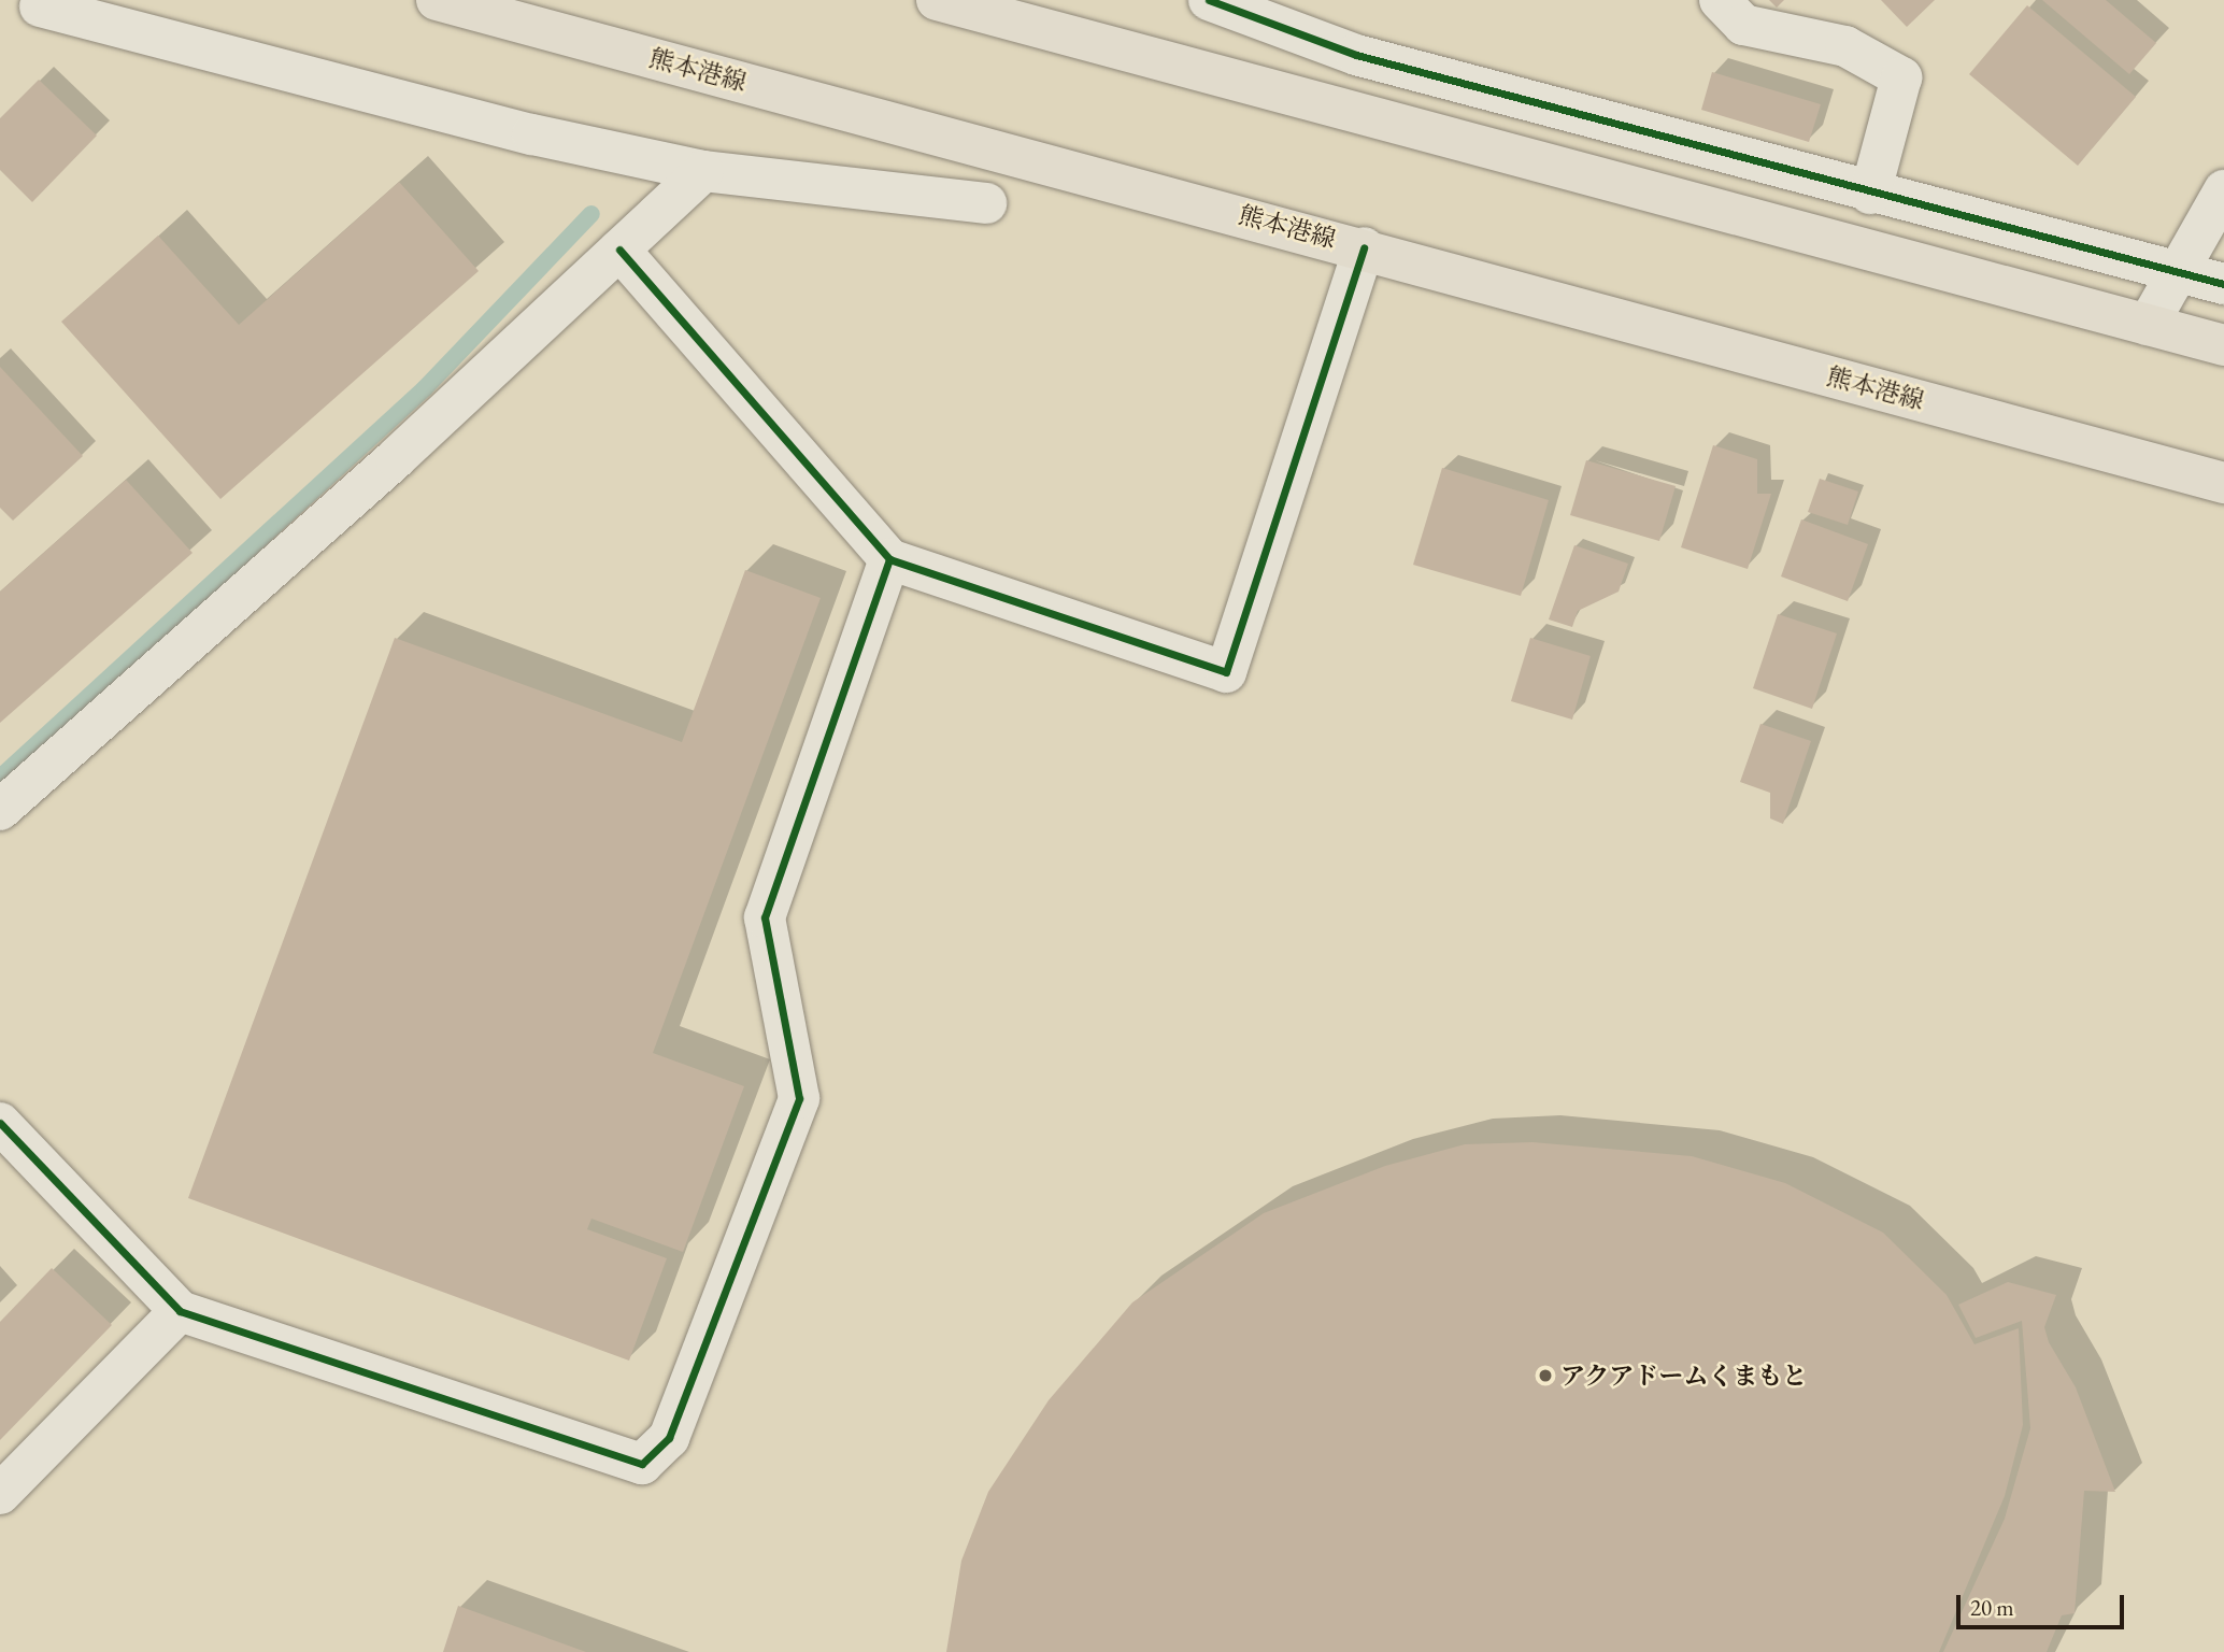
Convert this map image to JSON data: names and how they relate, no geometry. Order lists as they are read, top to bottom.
{
  "streets": {
    "main road": ["熊本港線"]
  },
  "places": ["アクアドームくまもと"],
  "scale_bar": "20 m"
}
